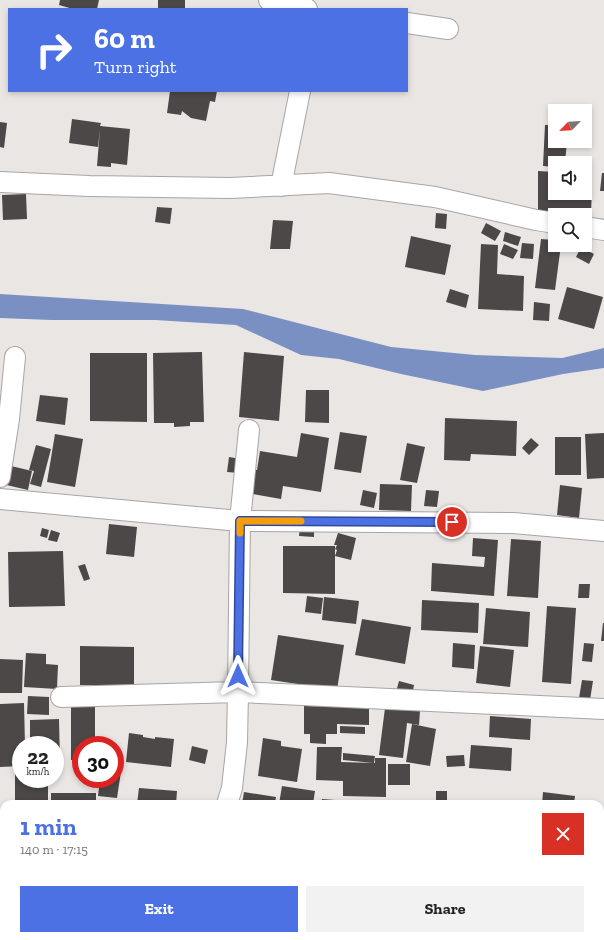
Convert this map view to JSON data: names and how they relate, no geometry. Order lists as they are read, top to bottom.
{
  "north": "bottom left",
  "page": {
    "turn": ["60 m", "Turn right"],
    "speed": "22 km/h",
    "limit": "30",
    "heading": ["1 min", "140 m · 17:15"],
    "buttons": ["Exit", "Share"]
  }
}
